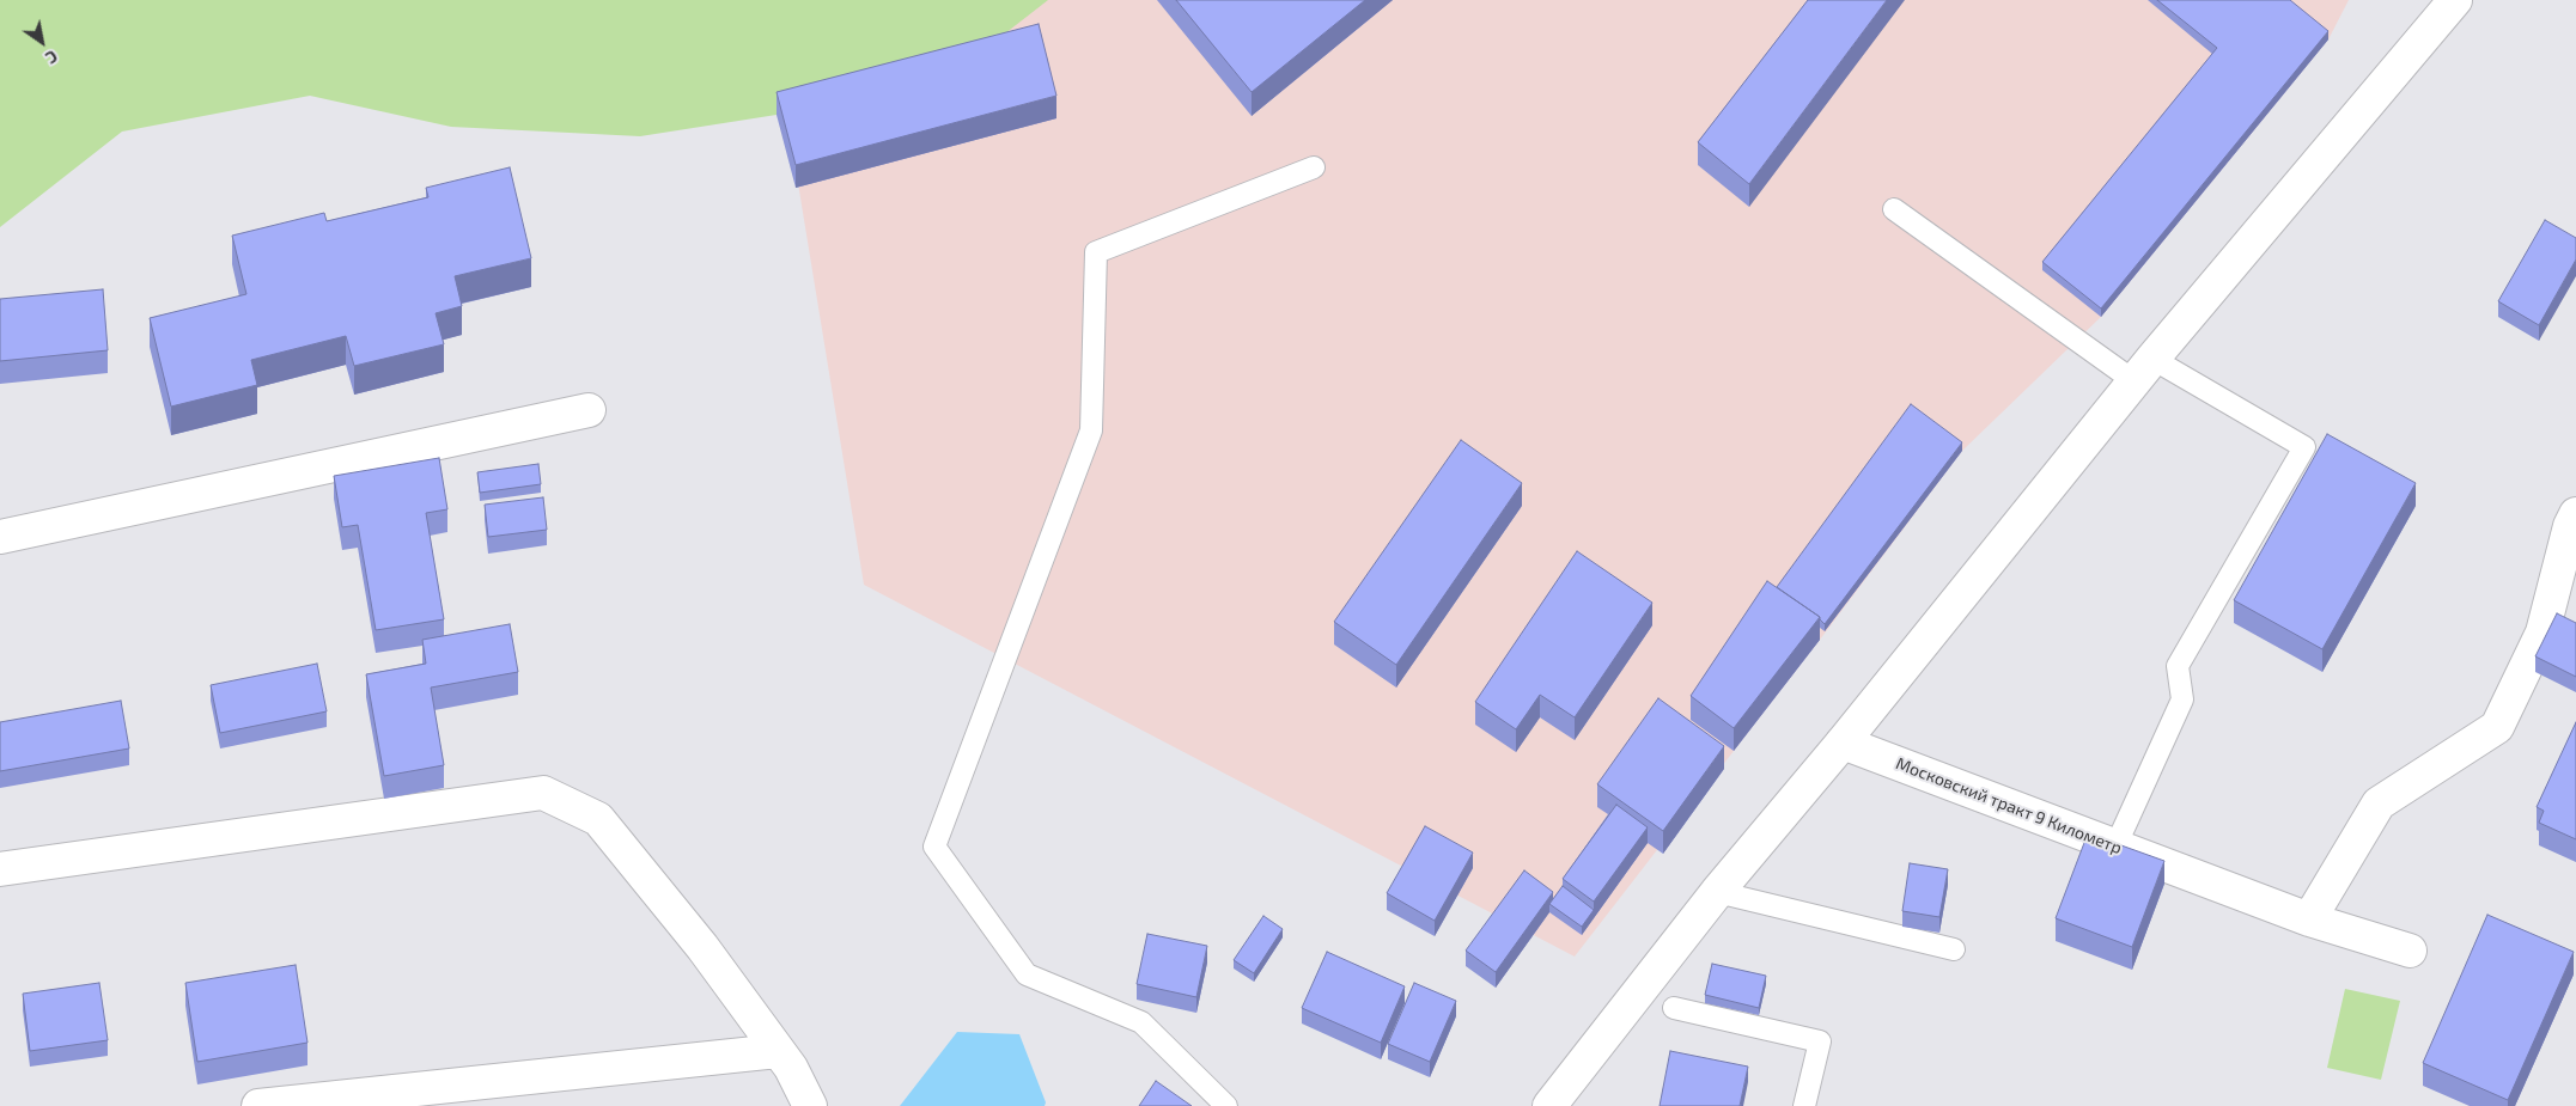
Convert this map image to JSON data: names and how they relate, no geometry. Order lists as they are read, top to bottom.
{
  "streets": {
    "street": ["Московский тракт 9 Километр"]
  },
  "north": "bottom right"
}
